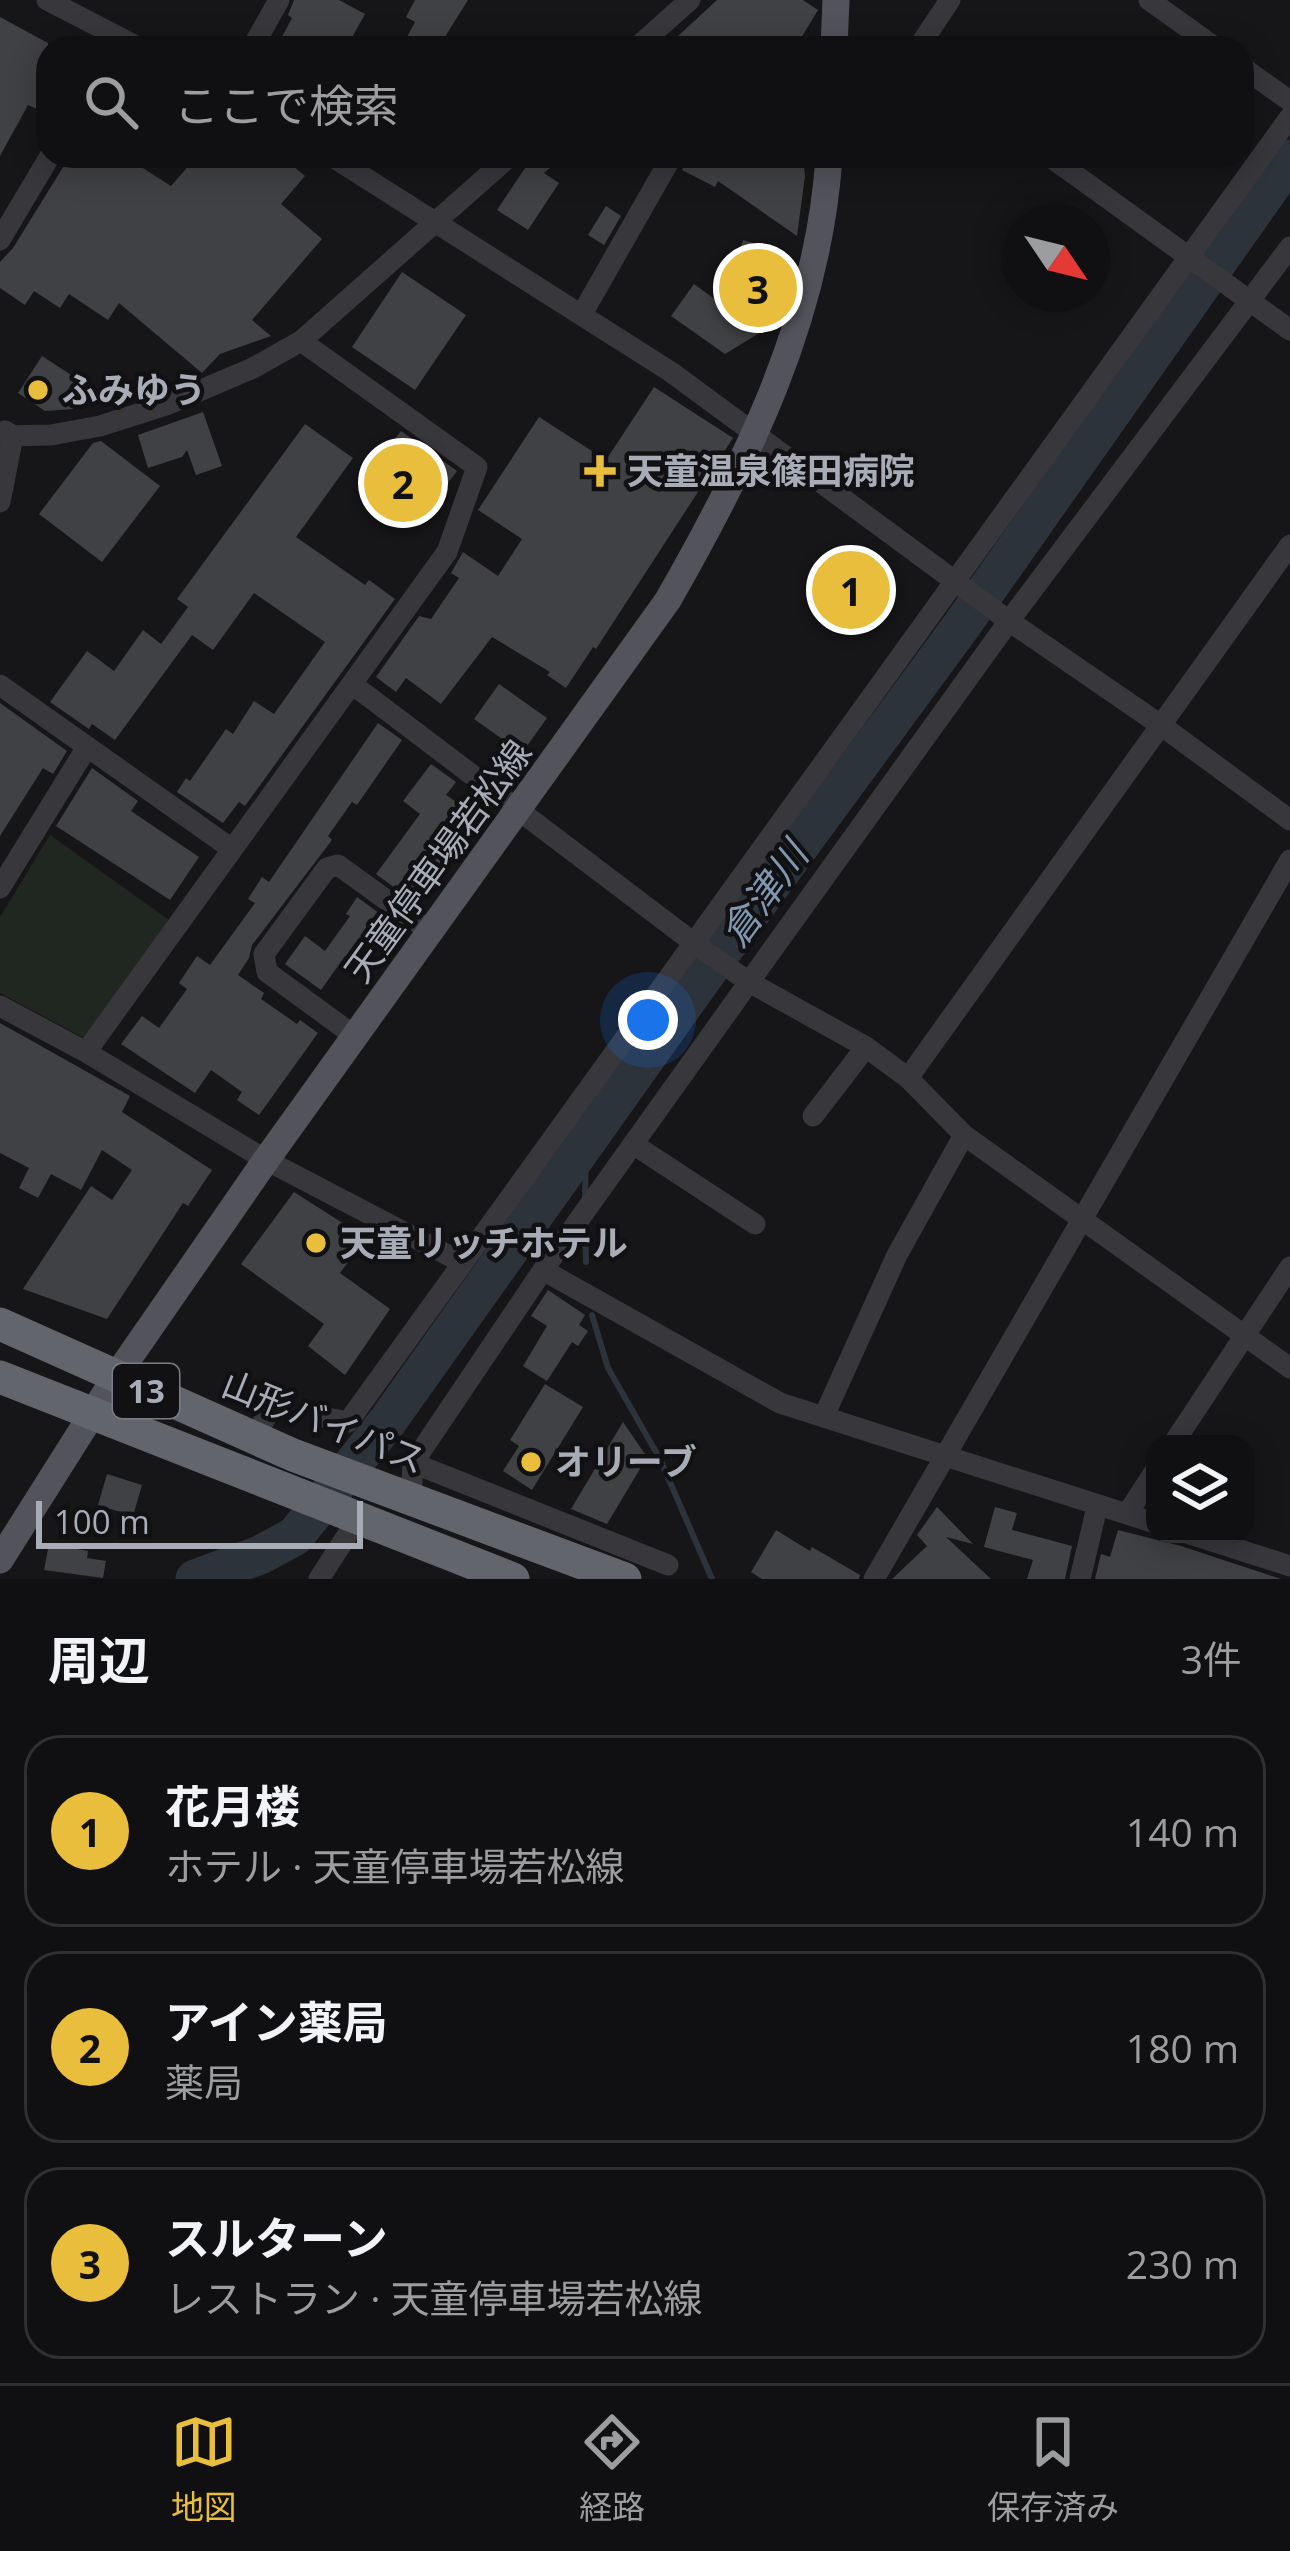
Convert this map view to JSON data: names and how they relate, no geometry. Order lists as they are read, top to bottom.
{
  "streets": {
    "highway": ["13", "山形バイパス"],
    "main road": ["天童停車場若松線"]
  },
  "crossings": [
    ["天童停車場若松線", "13"],
    ["天童停車場若松線", "山形バイパス"]
  ],
  "water": ["倉津川"],
  "places": {
    "other": ["ふみゆう", "天童リッチホテル", "オリーブ"],
    "health": ["天童温泉篠田病院"]
  },
  "scale_bar": "100 m",
  "north": "bottom right",
  "page": {
    "search": "ここで検索",
    "pins": ["3", "2", "1"],
    "scale": "100 m",
    "heading": ["周辺", "3件"],
    "list": [
      {
        "mark": "1",
        "name": "花月楼",
        "note": "ホテル · 天童停車場若松線",
        "value": "140 m"
      },
      {
        "mark": "2",
        "name": "アイン薬局",
        "note": "薬局",
        "value": "180 m"
      },
      {
        "mark": "3",
        "name": "スルターン",
        "note": "レストラン · 天童停車場若松線",
        "value": "230 m"
      }
    ],
    "nav": ["地図", "経路", "保存済み"]
  }
}
